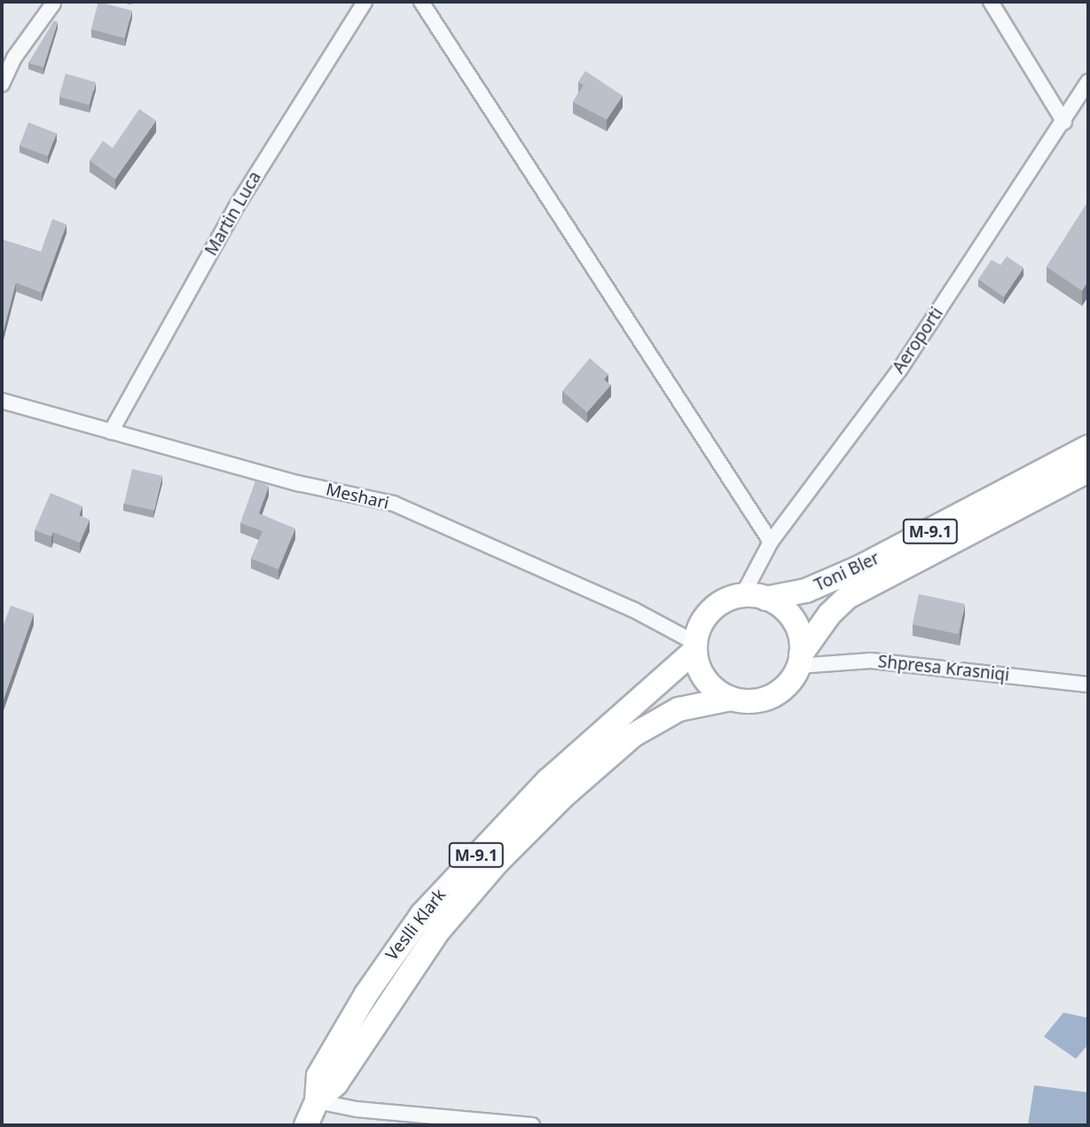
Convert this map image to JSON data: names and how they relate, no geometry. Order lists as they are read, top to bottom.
{
  "streets": {
    "main road": ["M-9.1", "Toni Bler", "Veslli Klark"],
    "street": [
      "Martin Luca",
      "Aeroporti",
      "Meshari",
      "Shpresa Krasniqi"
    ]
  },
  "crossings": [
    ["Martin Luca", "Meshari"],
    ["Aeroporti", "Meshari"],
    ["Aeroporti", "M-9.1"],
    ["Aeroporti", "Toni Bler"],
    ["Aeroporti", "Shpresa Krasniqi"],
    ["Aeroporti", "Veslli Klark"],
    ["Meshari", "M-9.1"],
    ["Meshari", "Toni Bler"],
    ["Meshari", "Shpresa Krasniqi"],
    ["Meshari", "Veslli Klark"],
    ["M-9.1", "Toni Bler"],
    ["M-9.1", "Shpresa Krasniqi"],
    ["M-9.1", "Veslli Klark"],
    ["Toni Bler", "Shpresa Krasniqi"],
    ["Toni Bler", "Veslli Klark"],
    ["Shpresa Krasniqi", "Veslli Klark"]
  ]
}
